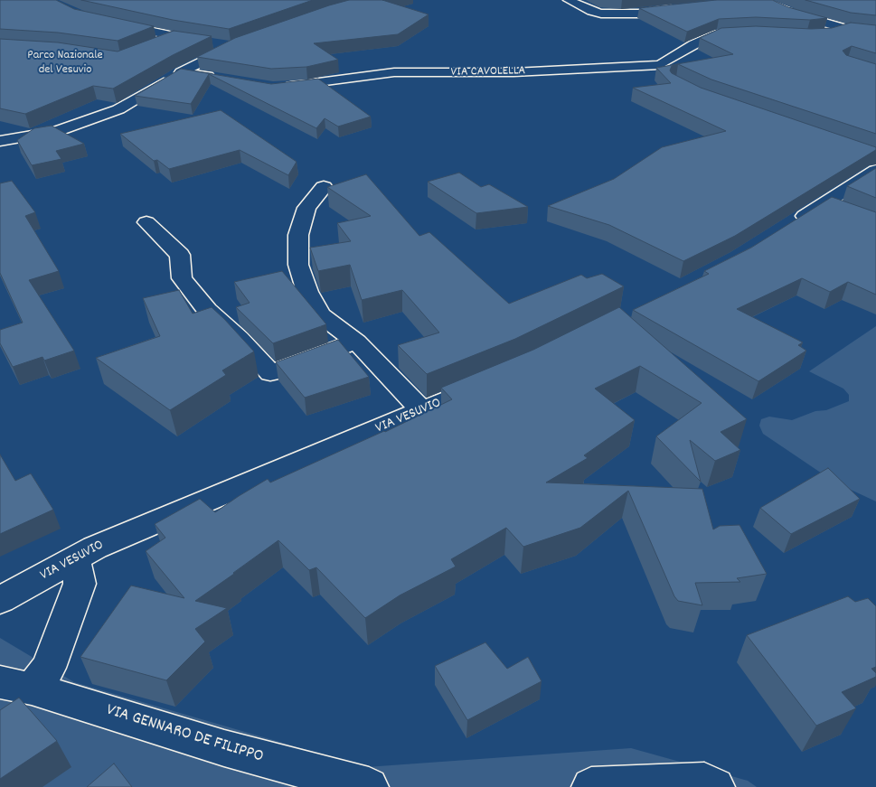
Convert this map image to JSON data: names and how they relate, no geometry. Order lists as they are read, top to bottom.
{
  "streets": {
    "street": ["VIA CAVOLELLA", "VIA VESUVIO", "VIA GENNARO DE FILIPPO"]
  },
  "parks": ["Parco Nazionale del Vesuvio"]
}
